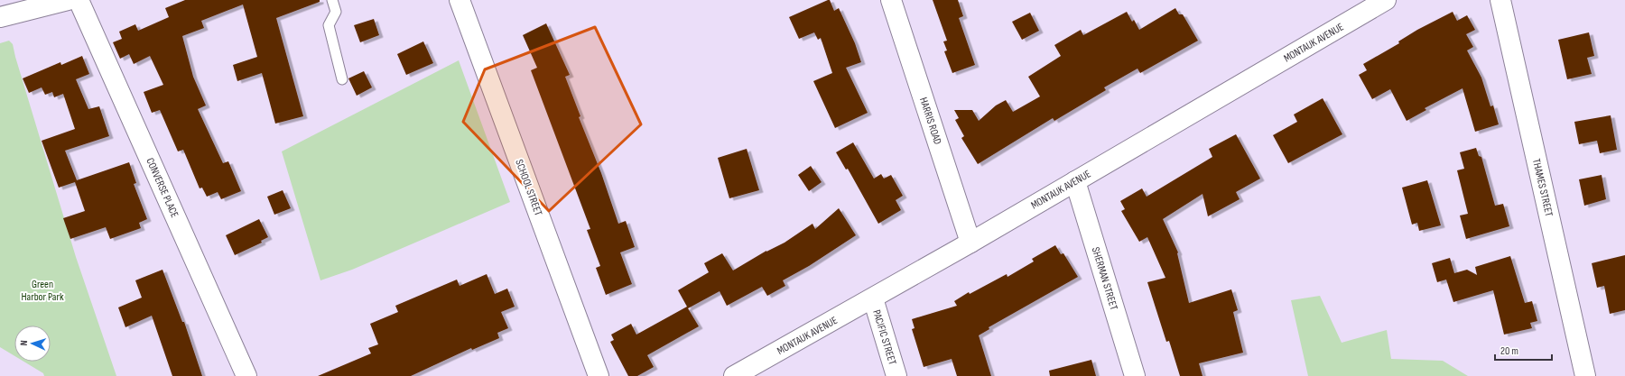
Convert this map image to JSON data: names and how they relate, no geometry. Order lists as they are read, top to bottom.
{
  "streets": {
    "street": [
      "MONTAUK AVENUE",
      "HARRIS ROAD",
      "CONVERSE PLACE",
      "SCHOOL STREET",
      "THAMES STREET",
      "SHERMAN STREET",
      "PACIFIC STREET"
    ]
  },
  "crossings": [
    ["MONTAUK AVENUE", "HARRIS ROAD"],
    ["MONTAUK AVENUE", "SHERMAN STREET"],
    ["MONTAUK AVENUE", "PACIFIC STREET"]
  ],
  "parks": ["Green Harbor Park"],
  "scale_bar": "20 m",
  "north": "left"
}
